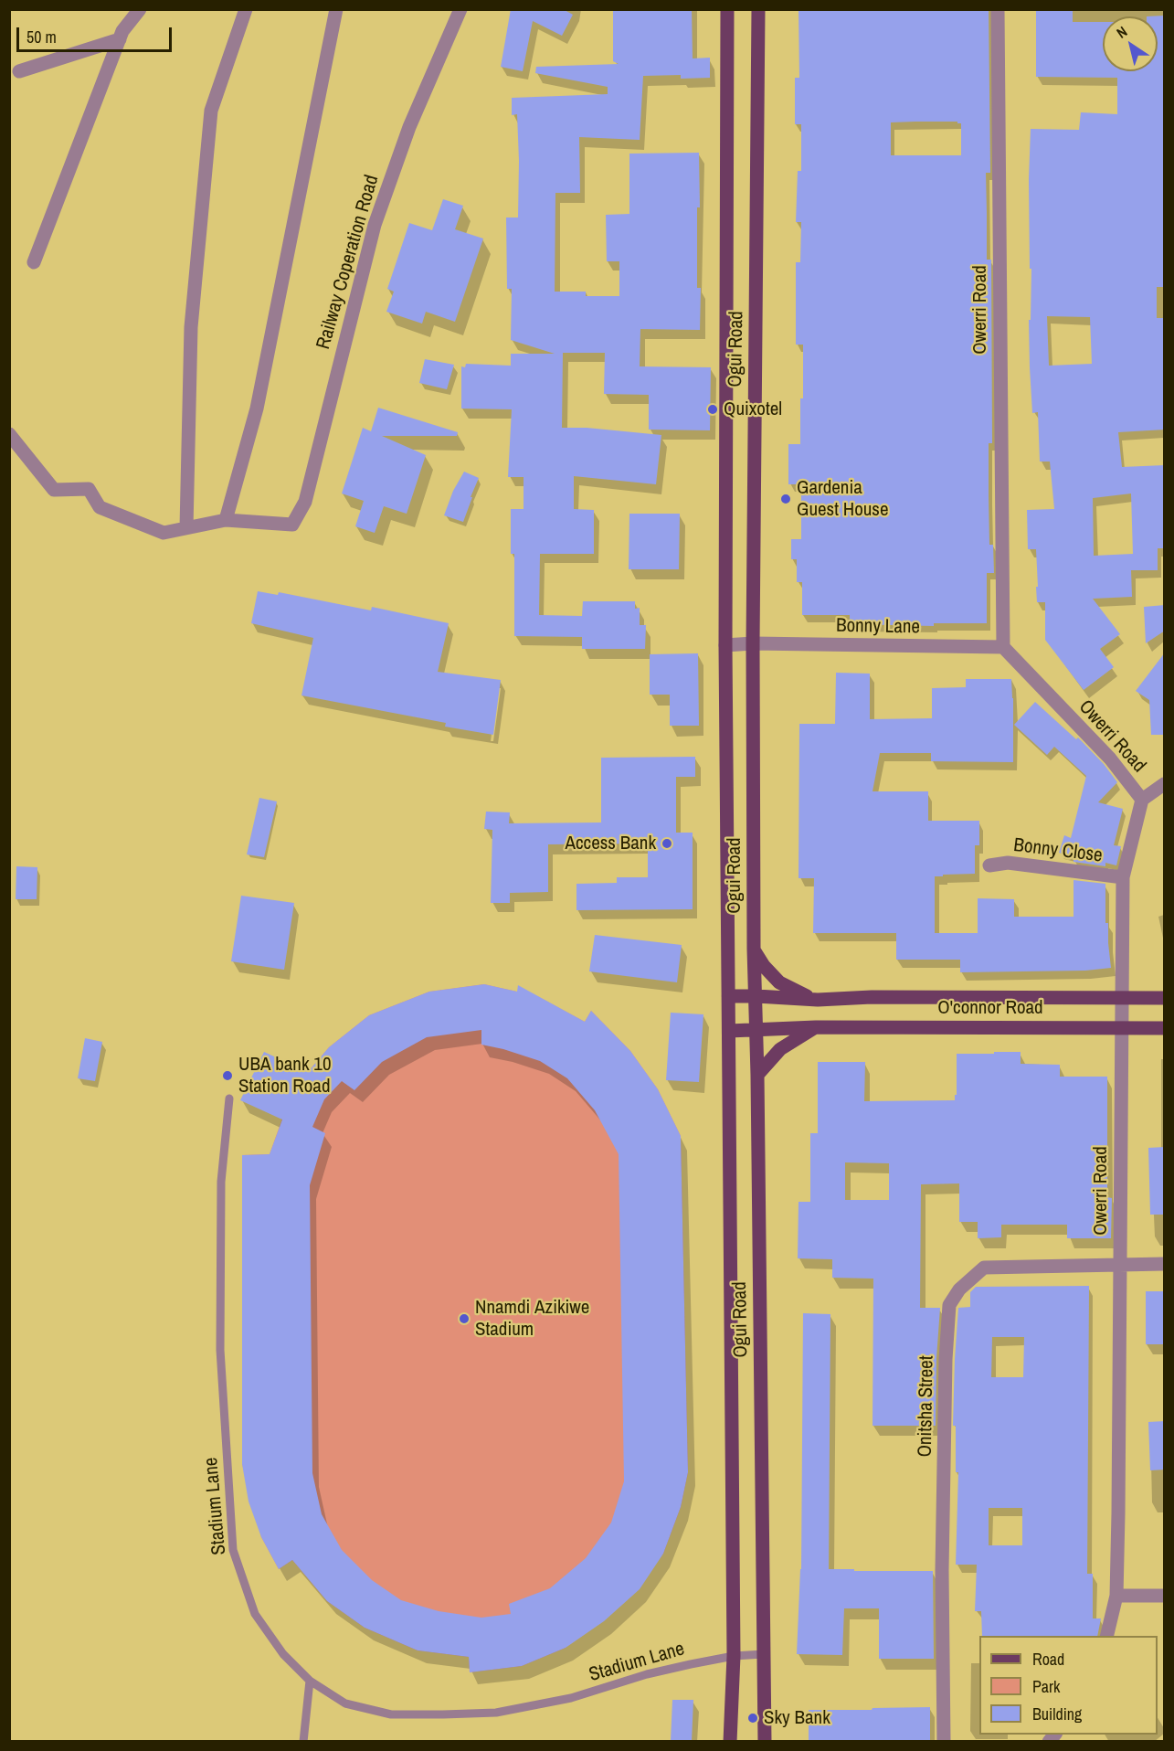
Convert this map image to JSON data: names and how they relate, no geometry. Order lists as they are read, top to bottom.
{
  "streets": {
    "main road": ["Ogui Road", "O'connor Road"],
    "street": [
      "Railway Coperation Road",
      "Owerri Road",
      "Bonny Lane",
      "Bonny Close",
      "Onitsha Street"
    ],
    "lane": ["Stadium Lane"]
  },
  "crossings": [
    ["Owerri Road", "Bonny Lane"],
    ["Owerri Road", "Bonny Close"],
    ["Owerri Road", "O'connor Road"],
    ["Owerri Road", "Onitsha Street"],
    ["Ogui Road", "Bonny Lane"],
    ["Ogui Road", "O'connor Road"],
    ["Ogui Road", "Stadium Lane"]
  ],
  "places": [
    "Quixotel",
    "Gardenia Guest House",
    "Access Bank",
    "UBA bank 10 Station Road",
    "Nnamdi Azikiwe Stadium",
    "Sky Bank"
  ],
  "legend": ["Road", "Park", "Building"],
  "scale_bar": "50 m",
  "north": "top left"
}
